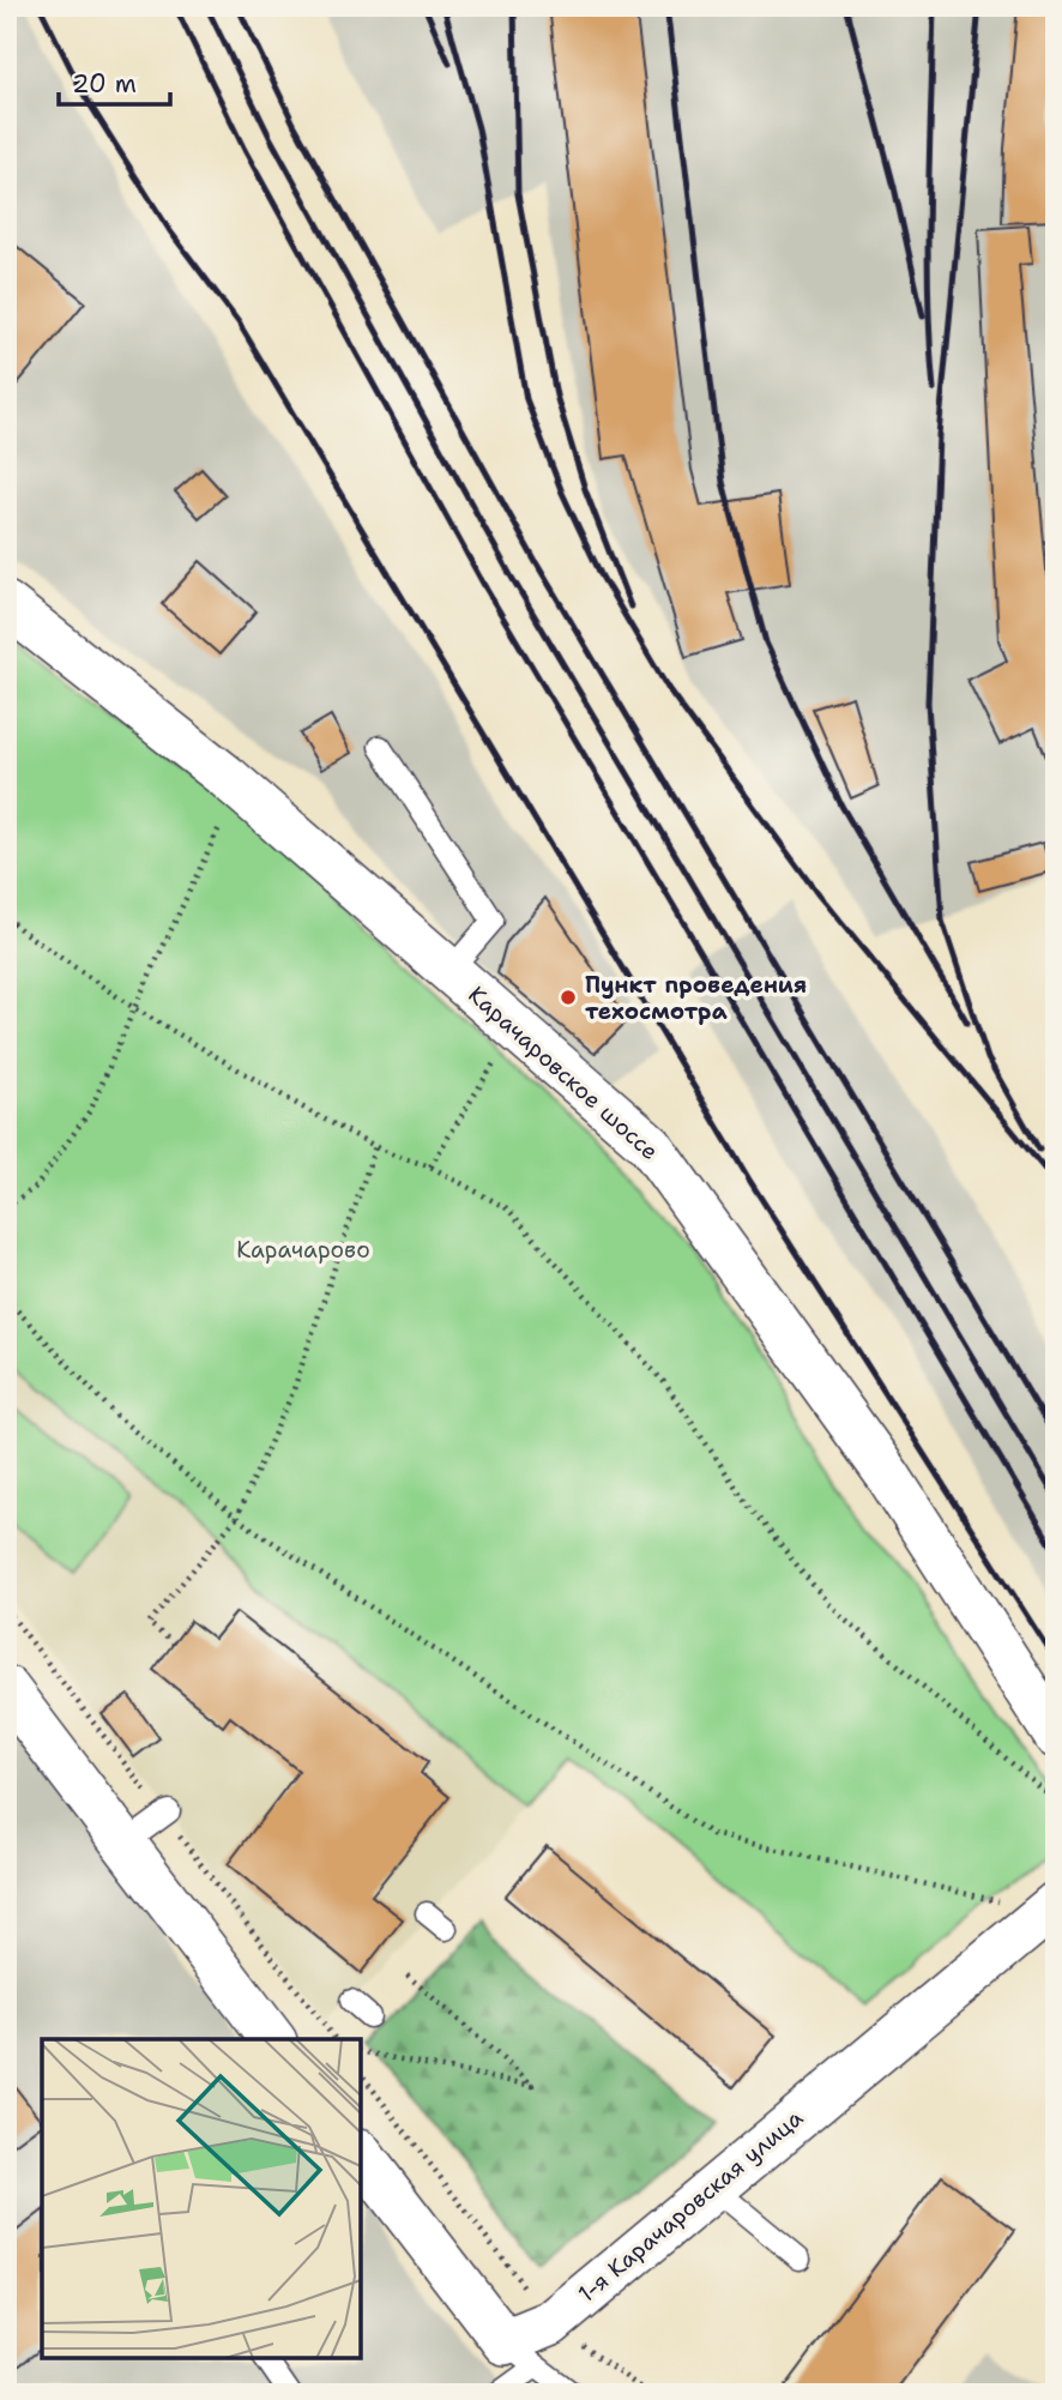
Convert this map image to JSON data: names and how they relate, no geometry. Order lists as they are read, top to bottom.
{
  "streets": {
    "street": ["Карачаровское шоссе", "1-я Карачаровская улица"]
  },
  "parks": ["Карачарово"],
  "places": ["Пункт проведения техосмотра"],
  "scale_bar": "20 m"
}
